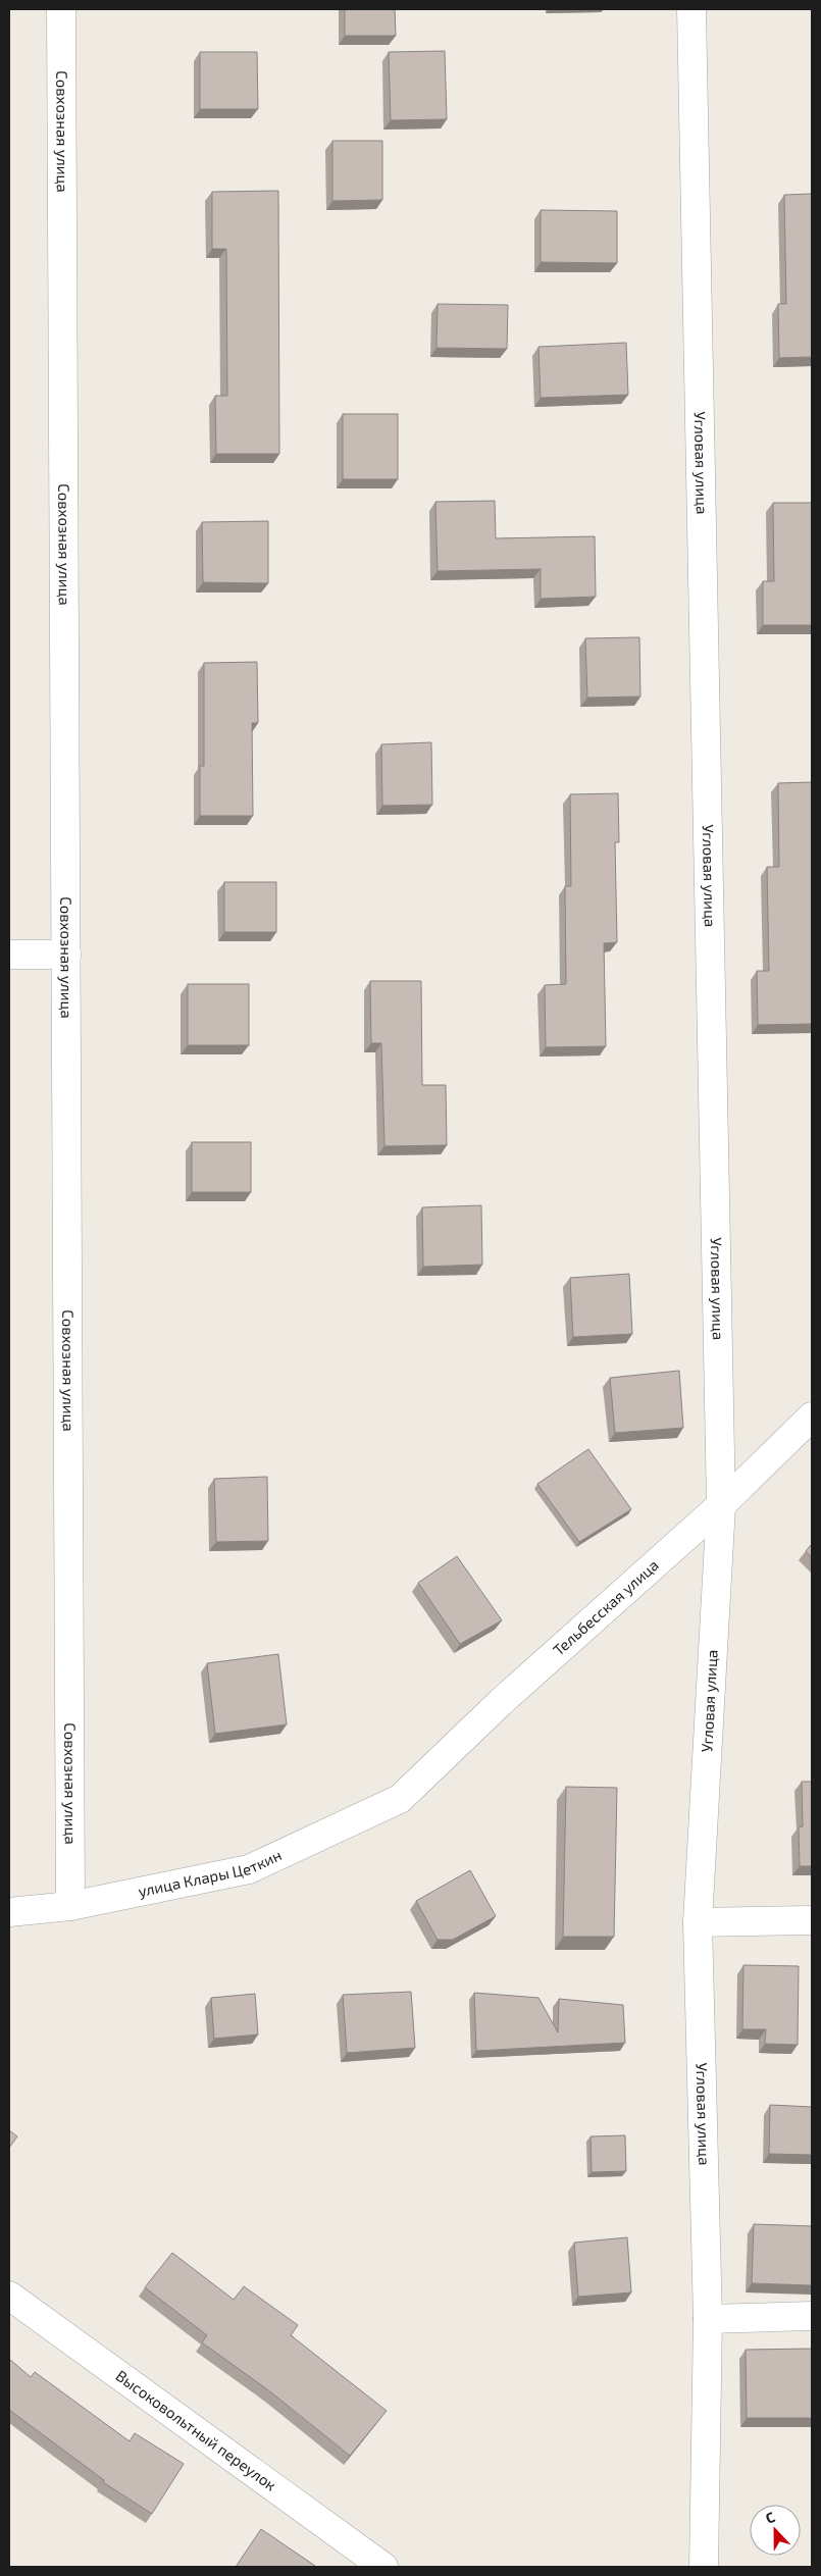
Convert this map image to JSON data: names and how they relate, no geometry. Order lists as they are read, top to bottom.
{
  "streets": {
    "street": [
      "Совхозная улица",
      "Угловая улица",
      "Тельбесская улица",
      "улица Клары Цеткин",
      "Высоковольтный переулок"
    ]
  },
  "crossings": [
    ["Совхозная улица", "улица Клары Цеткин"],
    ["Угловая улица", "Тельбесская улица"],
    ["Тельбесская улица", "улица Клары Цеткин"]
  ],
  "north": "top"
}
